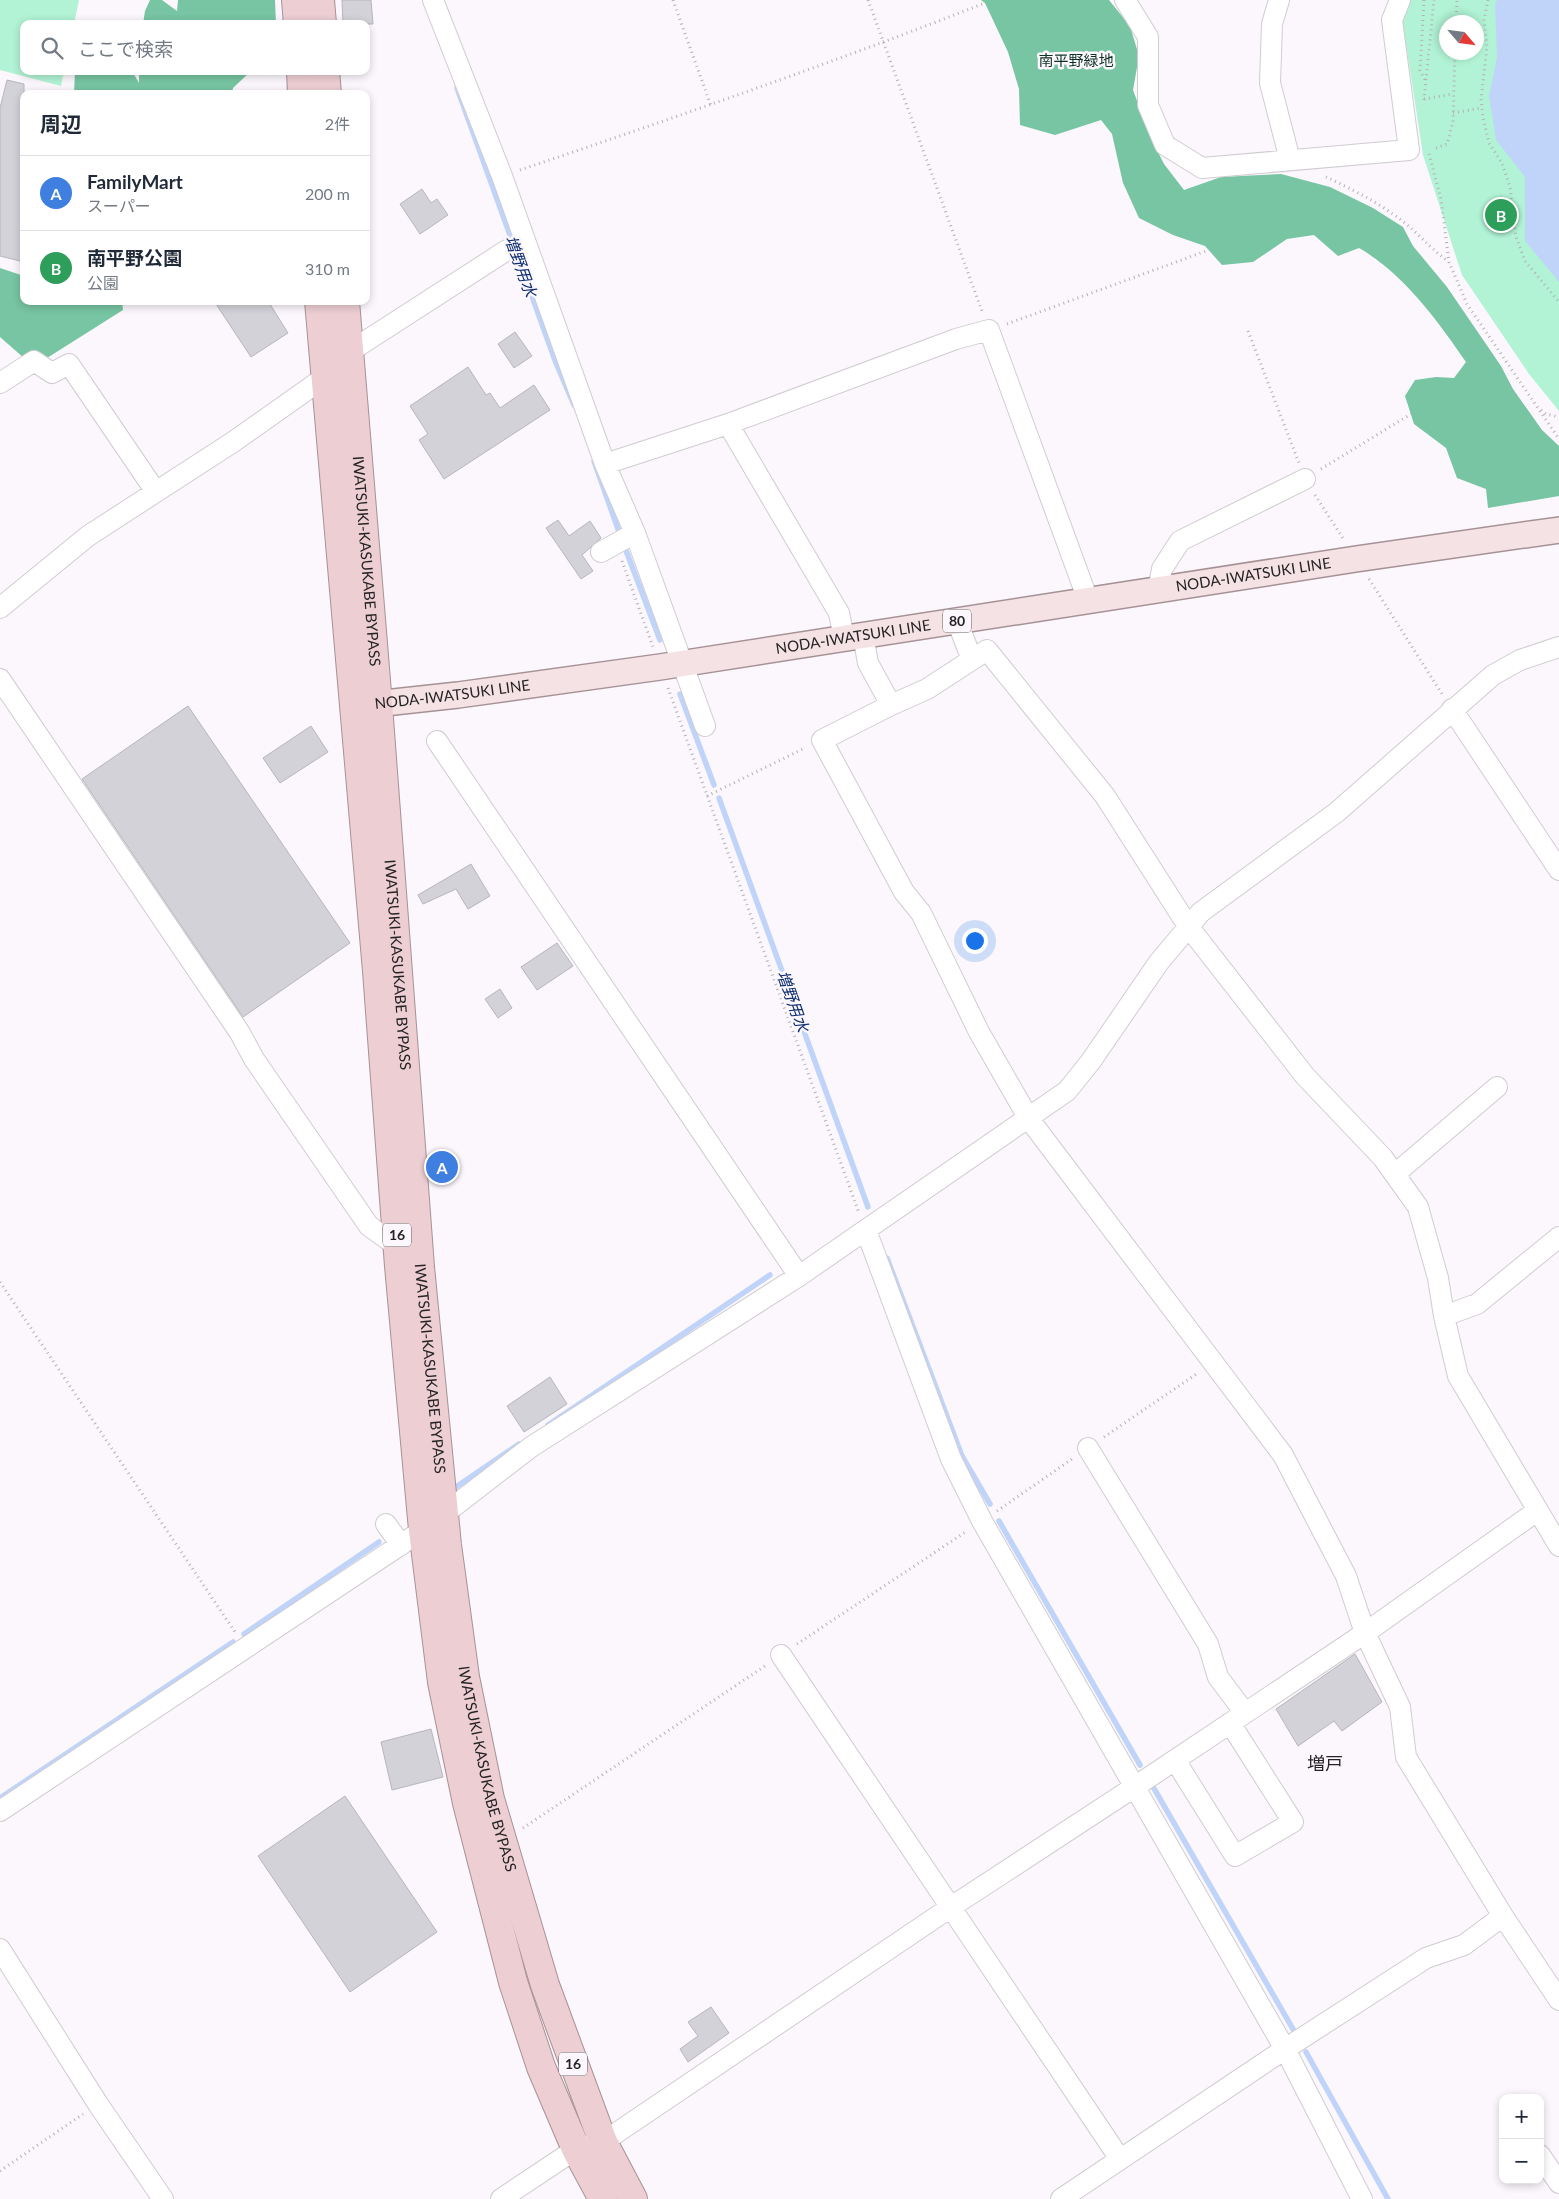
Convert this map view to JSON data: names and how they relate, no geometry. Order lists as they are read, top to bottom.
{
  "streets": {
    "highway": ["IWATSUKI-KASUKABE BYPASS", "16"],
    "main road": ["NODA-IWATSUKI LINE", "80"]
  },
  "crossings": [
    ["IWATSUKI-KASUKABE BYPASS", "NODA-IWATSUKI LINE"]
  ],
  "districts": ["増戸"],
  "water": ["増野用水"],
  "parks": ["南平野緑地"],
  "north": "bottom right",
  "page": {
    "search": "ここで検索",
    "heading": ["周辺", "2件"],
    "list": [
      {
        "mark": "A",
        "name": "FamilyMart",
        "note": "スーパー",
        "value": "200 m"
      },
      {
        "mark": "B",
        "name": "南平野公園",
        "note": "公園",
        "value": "310 m"
      }
    ],
    "pins": ["B", "A"],
    "map_buttons": ["+", "−"]
  }
}
